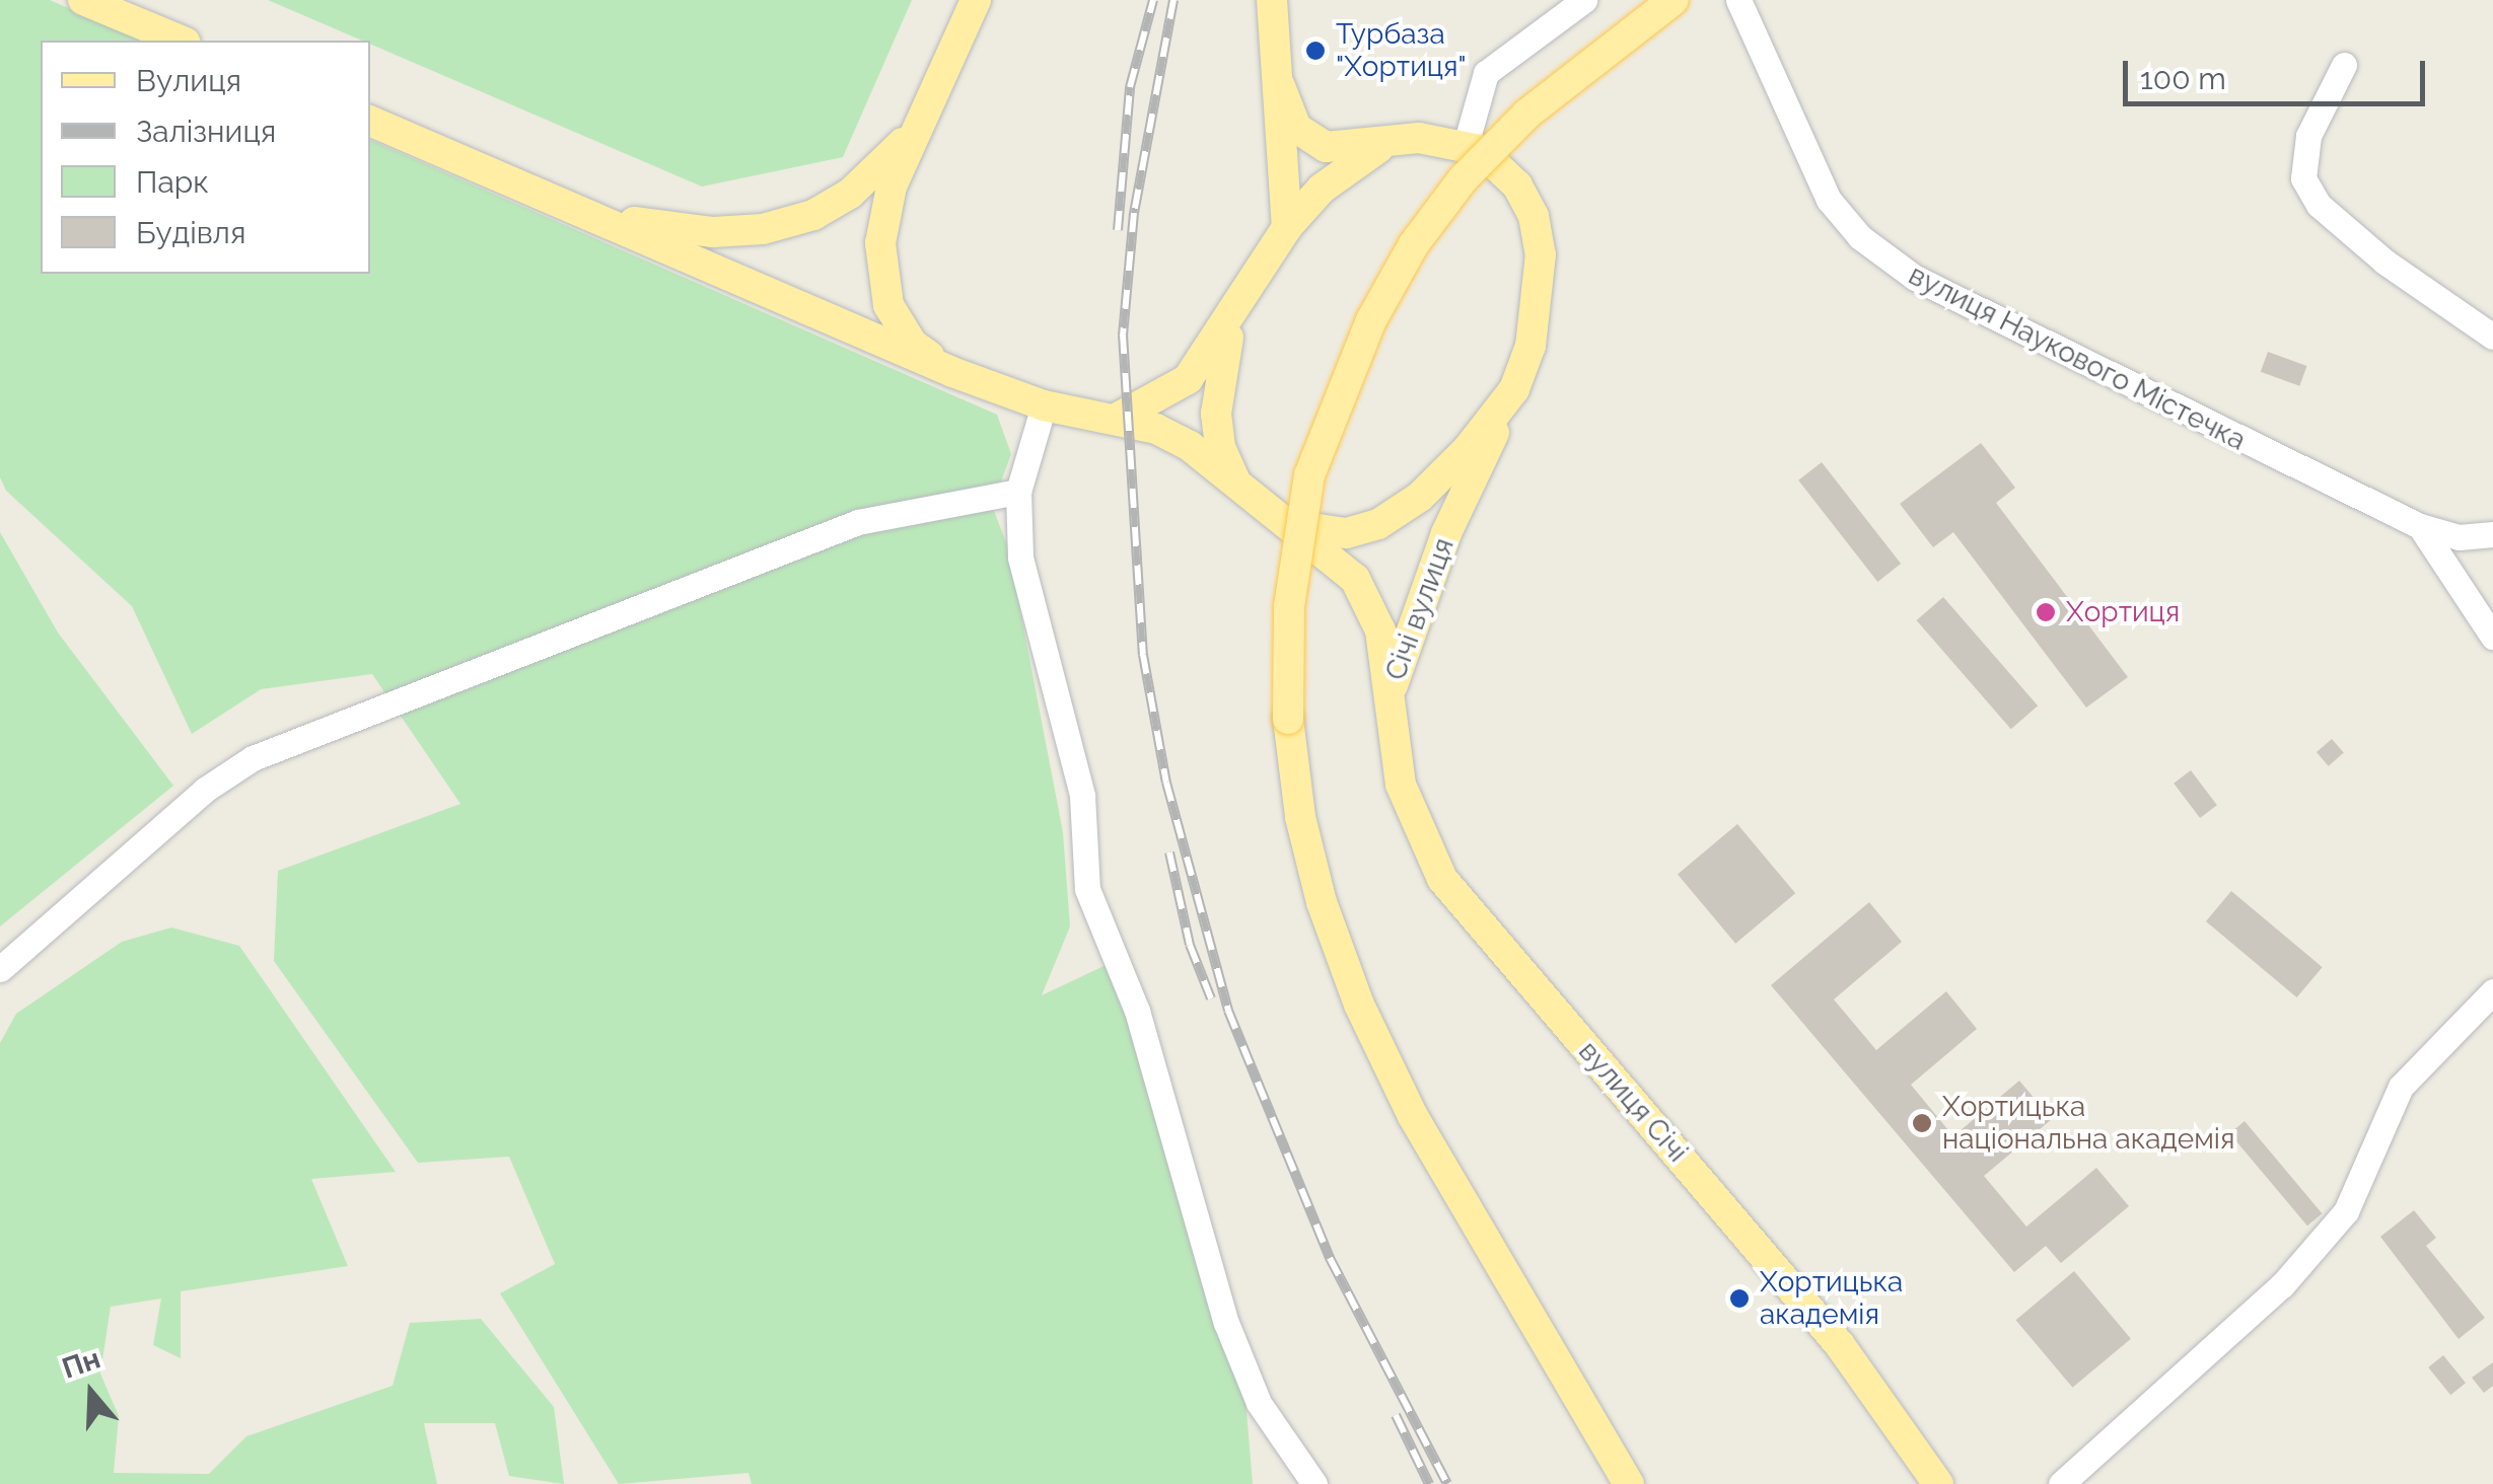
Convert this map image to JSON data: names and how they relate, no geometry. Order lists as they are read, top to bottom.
{
  "streets": {
    "main road": ["Січі вулиця", "вулиця Січі"],
    "street": ["вулиця Наукового Містечка"]
  },
  "crossings": [
    ["Січі вулиця", "вулиця Січі"]
  ],
  "places": [
    "Турбаза \"Хортиця\"",
    "Хортиця",
    "Хортицька національна академія",
    "Хортицька академія"
  ],
  "legend": [
    "Вулиця",
    "Залізниця",
    "Парк",
    "Будівля"
  ],
  "scale_bar": "100 m",
  "north": "top"
}
